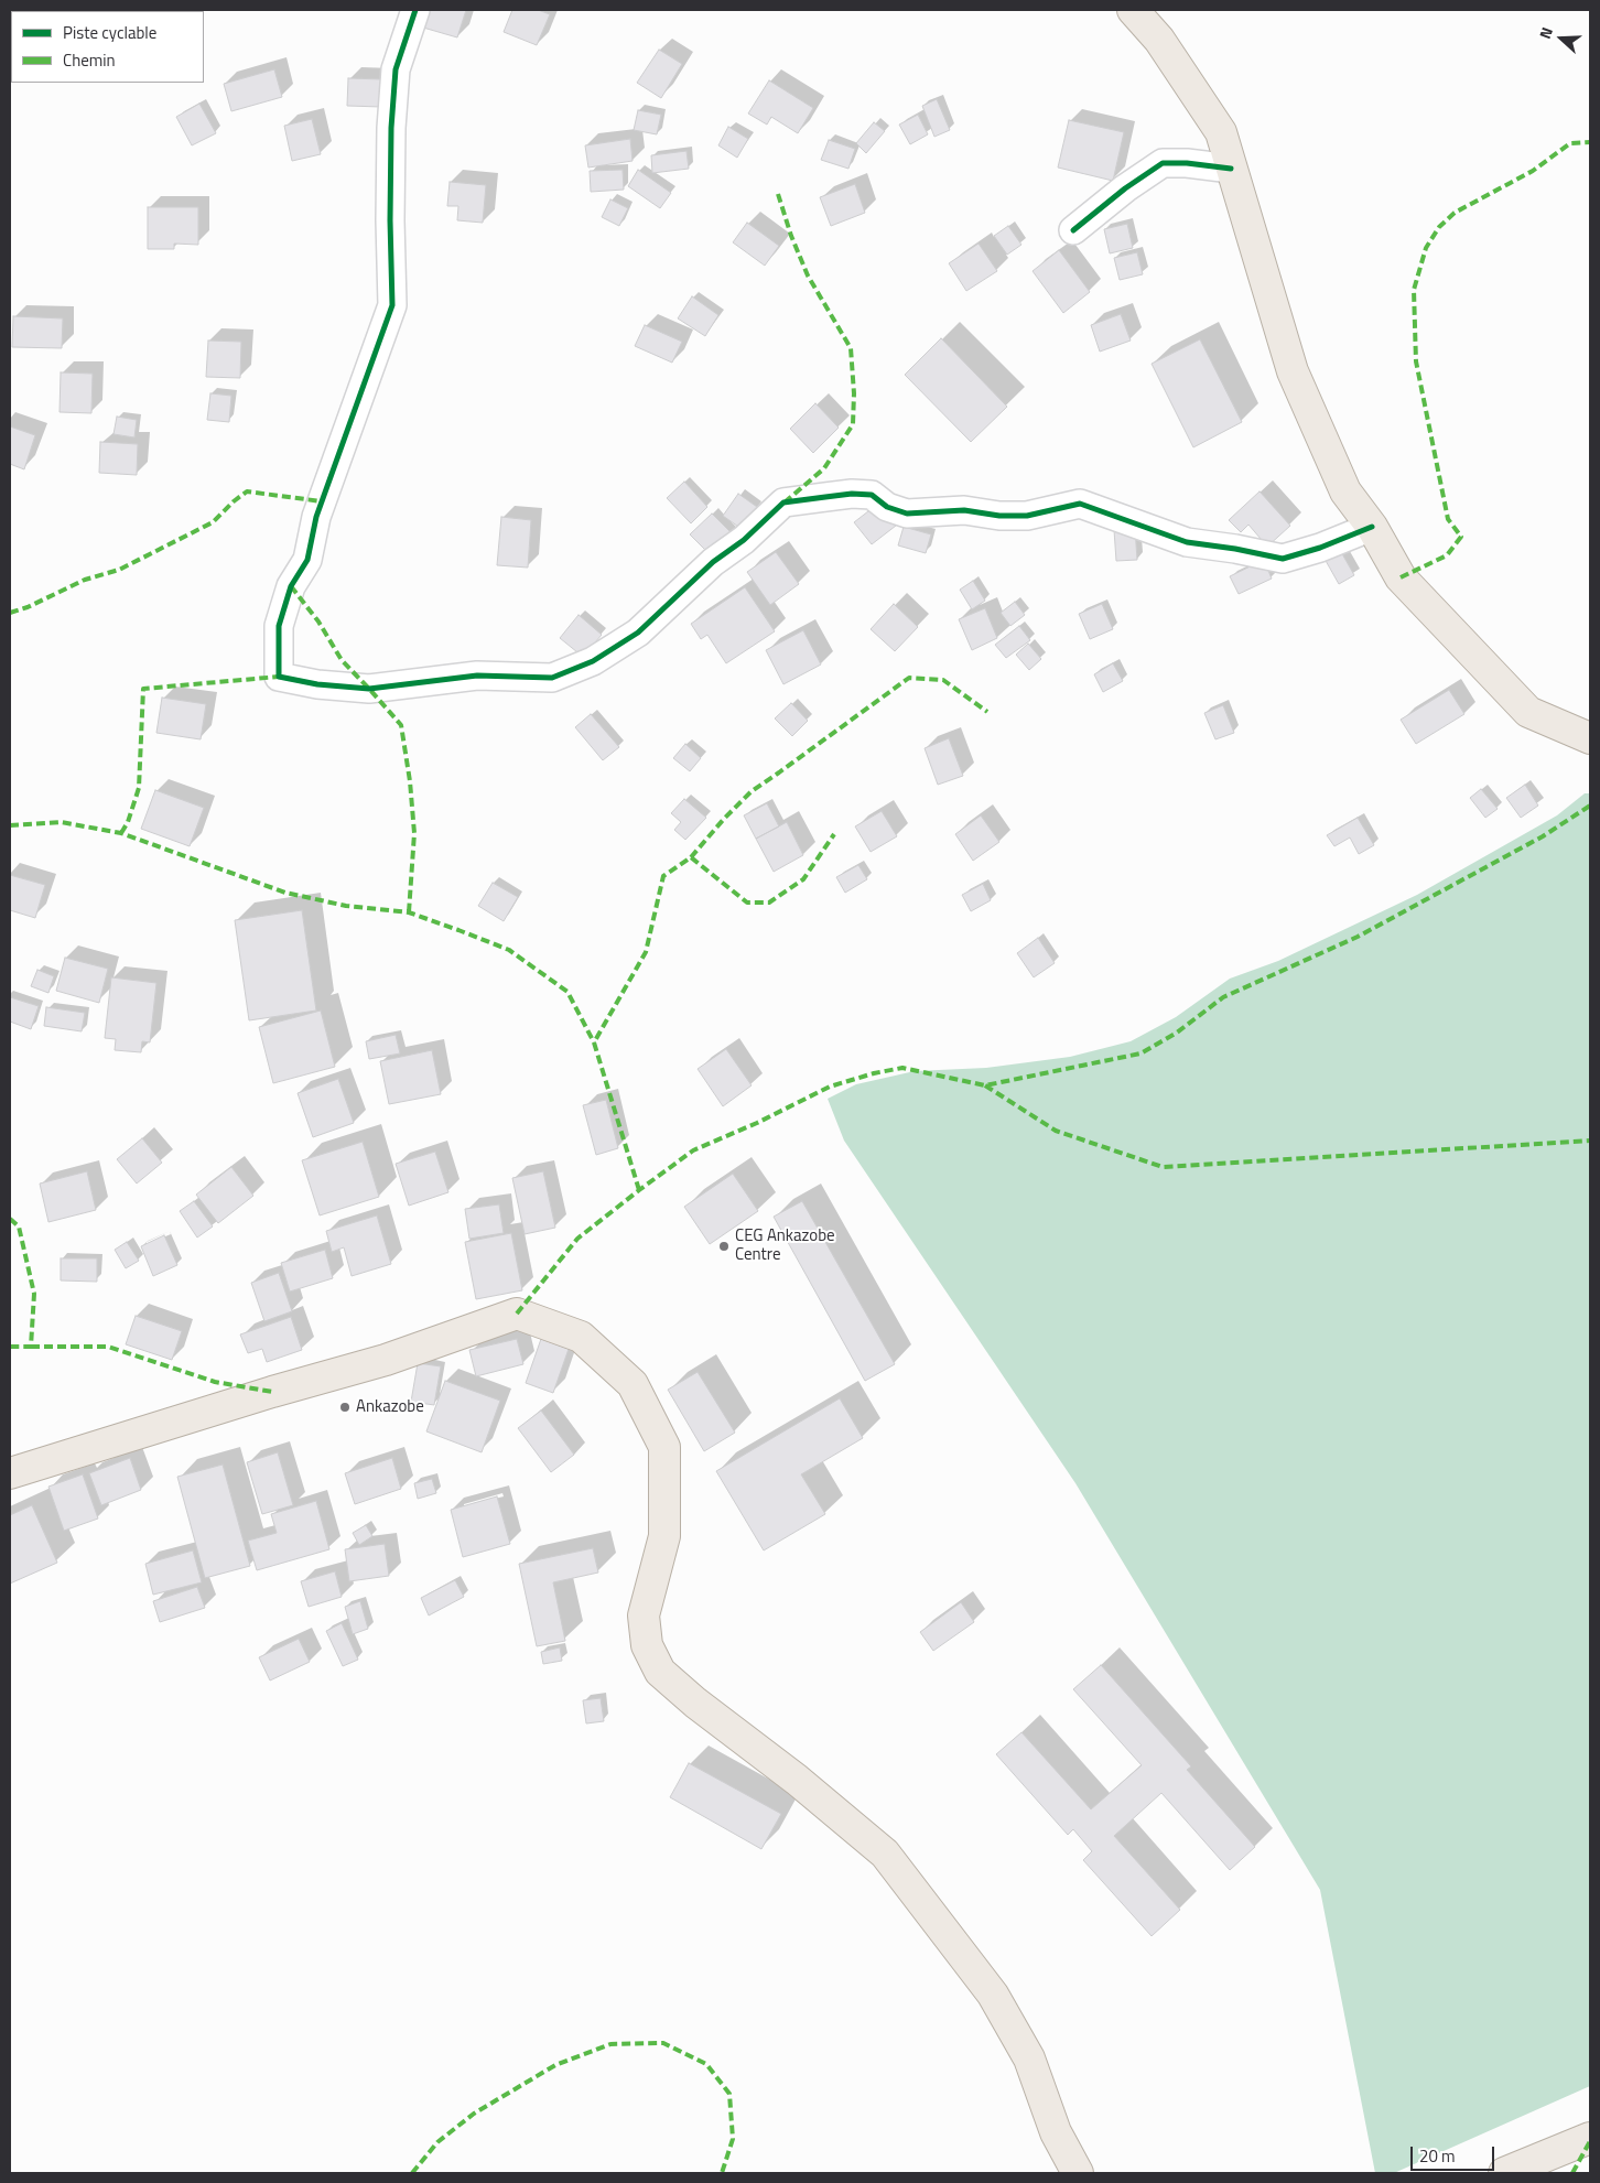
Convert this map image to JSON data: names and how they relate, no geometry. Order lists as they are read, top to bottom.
{
  "places": ["CEG Ankazobe Centre", "Ankazobe"],
  "legend": ["Piste cyclable", "Chemin"],
  "scale_bar": "20 m",
  "north": "left"
}
